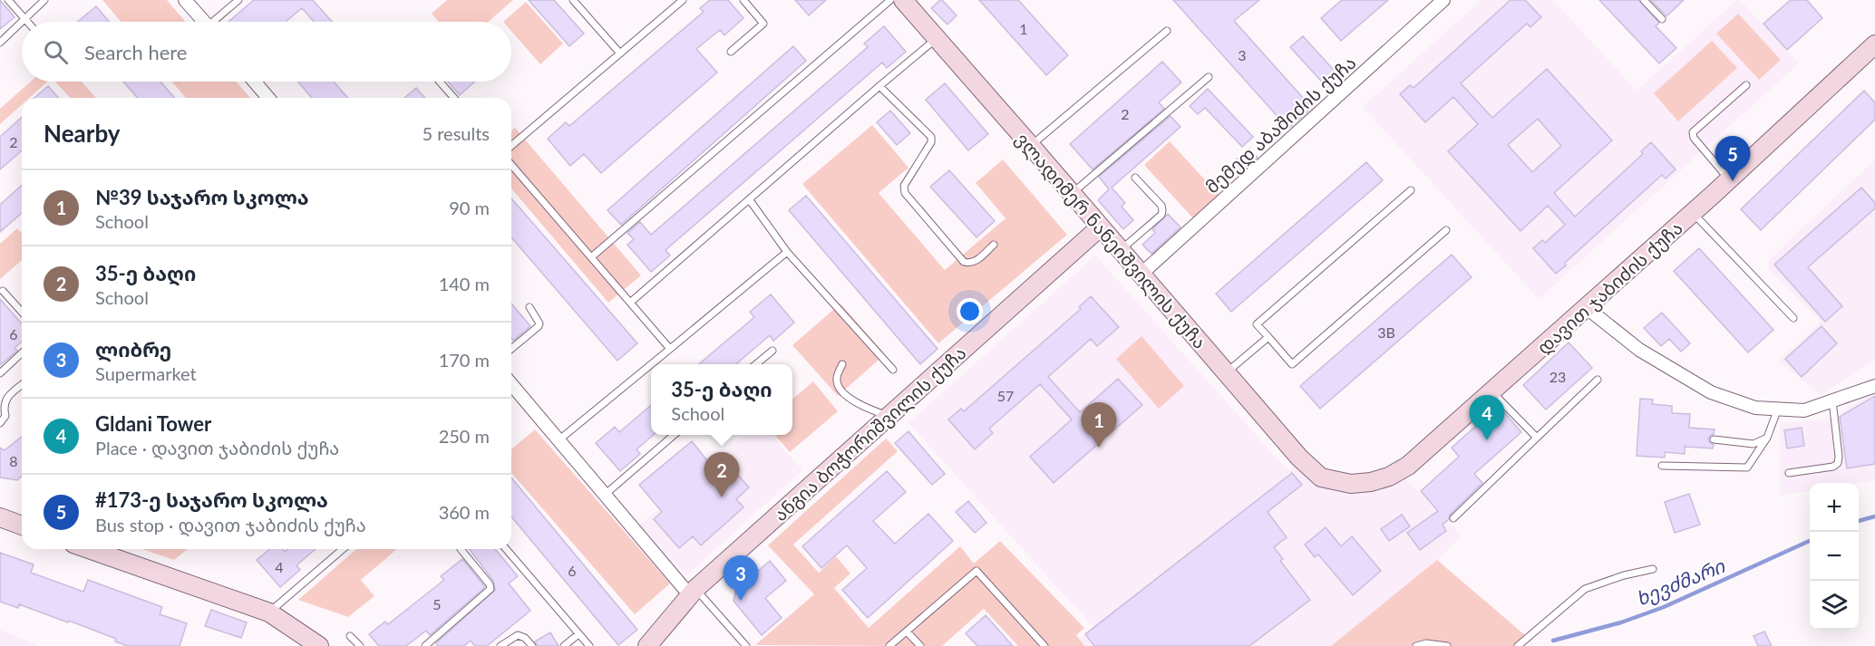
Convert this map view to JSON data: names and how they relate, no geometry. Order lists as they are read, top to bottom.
{
  "streets": {
    "street": [
      "მემედ აბაშიძის ქუჩა",
      "ვლადიმერ ნანეიშვილის ქუჩა",
      "დავით ჯაბიძის ქუჩა",
      "ანგია ბოჭორიშვილის ქუჩა"
    ]
  },
  "crossings": [
    ["მემედ აბაშიძის ქუჩა", "ვლადიმერ ნანეიშვილის ქუჩა"],
    ["ვლადიმერ ნანეიშვილის ქუჩა", "დავით ჯაბიძის ქუჩა"],
    ["ვლადიმერ ნანეიშვილის ქუჩა", "ანგია ბოჭორიშვილის ქუჩა"]
  ],
  "water": ["ხევძმარი"],
  "house_numbers": [
    "1",
    "3",
    "2",
    "2",
    "3B",
    "6",
    "23",
    "57",
    "8",
    "4",
    "6",
    "5"
  ],
  "page": {
    "search": "Search here",
    "heading": ["Nearby", "5 results"],
    "pins": [
      "5",
      "4",
      "1",
      "2",
      "3"
    ],
    "list": [
      {
        "mark": "1",
        "name": "№39 საჯარო სკოლა",
        "note": "School",
        "value": "90 m"
      },
      {
        "mark": "2",
        "name": "35-ე ბაღი",
        "note": "School",
        "value": "140 m"
      },
      {
        "mark": "3",
        "name": "ლიბრე",
        "note": "Supermarket",
        "value": "170 m"
      },
      {
        "mark": "4",
        "name": "Gldani Tower",
        "note": "Place · დავით ჯაბიძის ქუჩა",
        "value": "250 m"
      },
      {
        "mark": "5",
        "name": "#173-ე საჯარო სკოლა",
        "note": "Bus stop · დავით ჯაბიძის ქუჩა",
        "value": "360 m"
      }
    ],
    "popup": ["35-ე ბაღი", "School"],
    "map_buttons": ["+", "−"]
  }
}
